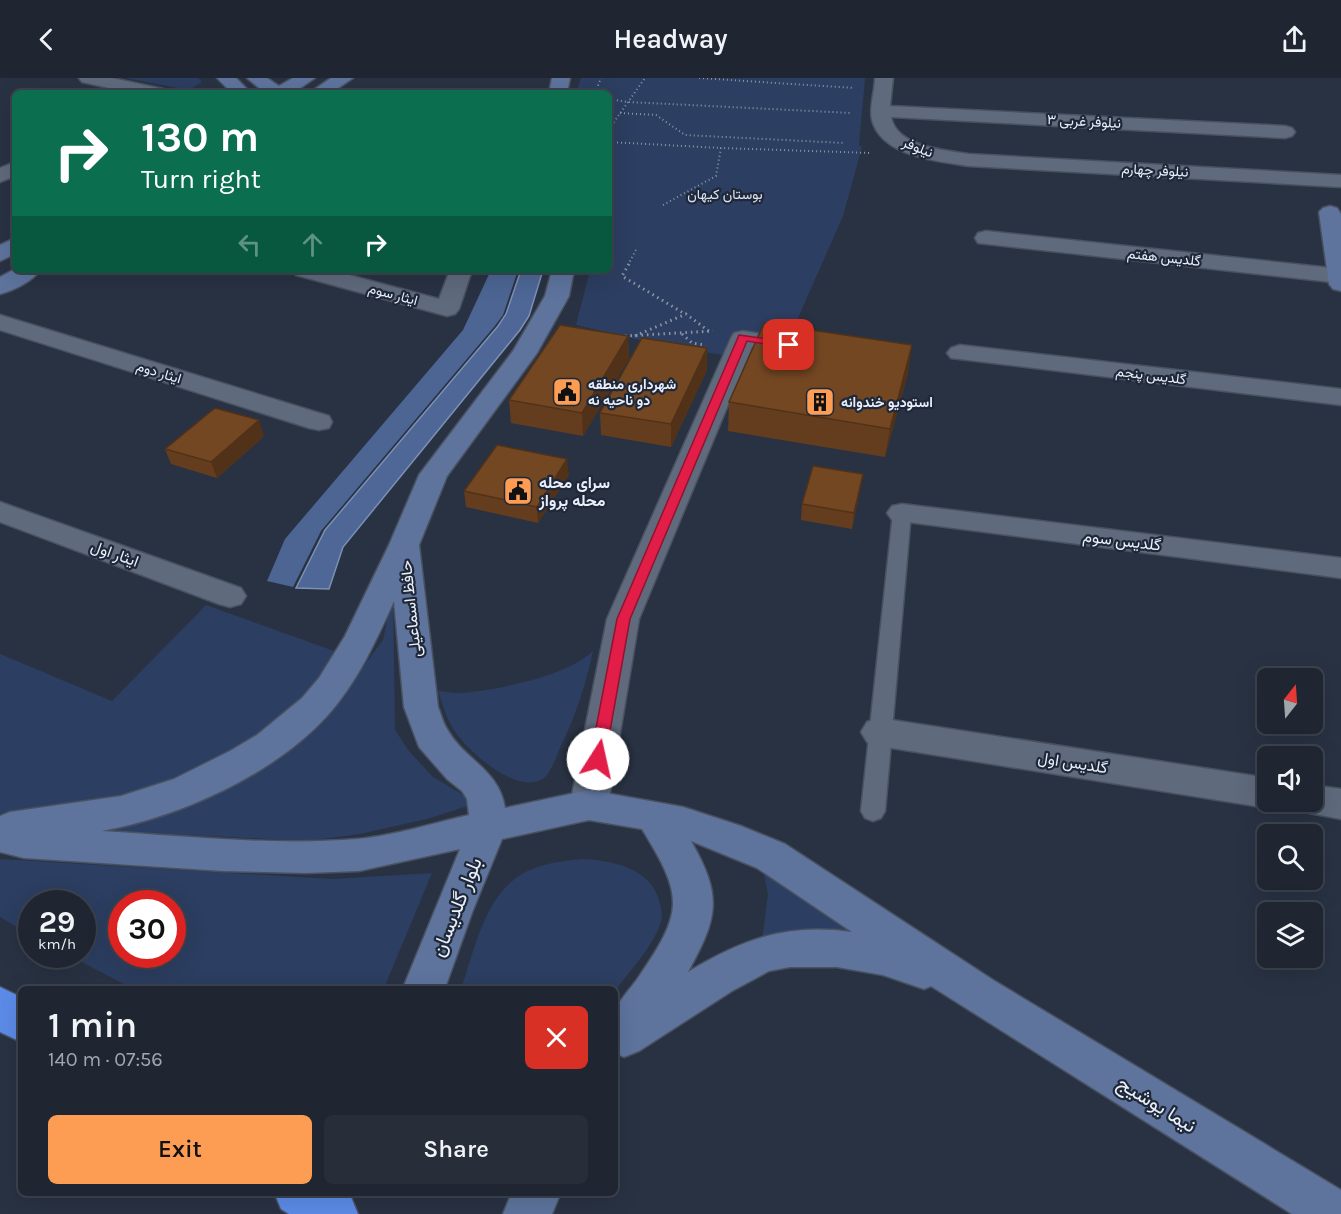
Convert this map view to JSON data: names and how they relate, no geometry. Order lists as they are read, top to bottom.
{
  "streets": {
    "street": [
      "نیلوفر غربی ۳",
      "نیلوفر",
      "نیلوفر چهارم",
      "گلدیس هفتم",
      "ایثار سوم",
      "ایثار دوم",
      "گلدیس پنجم",
      "گلدیس سوم",
      "ایثار اول",
      "حافظ اسماعیلی",
      "گلدیس اول",
      "بلوار گلدیسان",
      "نیما یوشیج"
    ]
  },
  "crossings": [
    ["نیلوفر غربی ۳", "نیلوفر"],
    ["نیلوفر", "نیلوفر چهارم"],
    ["حافظ اسماعیلی", "بلوار گلدیسان"]
  ],
  "parks": ["بوستان کیهان"],
  "places": {
    "public building": ["شهرداری منطقه دو ناحیه نه", "سرای محله محله پرواز"],
    "building": ["استودیو خندوانه"]
  },
  "north": "top",
  "page": {
    "header": "Headway",
    "turn": ["130 m", "Turn right"],
    "speed": "29 km/h",
    "limit": "30",
    "heading": ["1 min", "140 m · 07:56"],
    "buttons": ["Exit", "Share"]
  }
}
